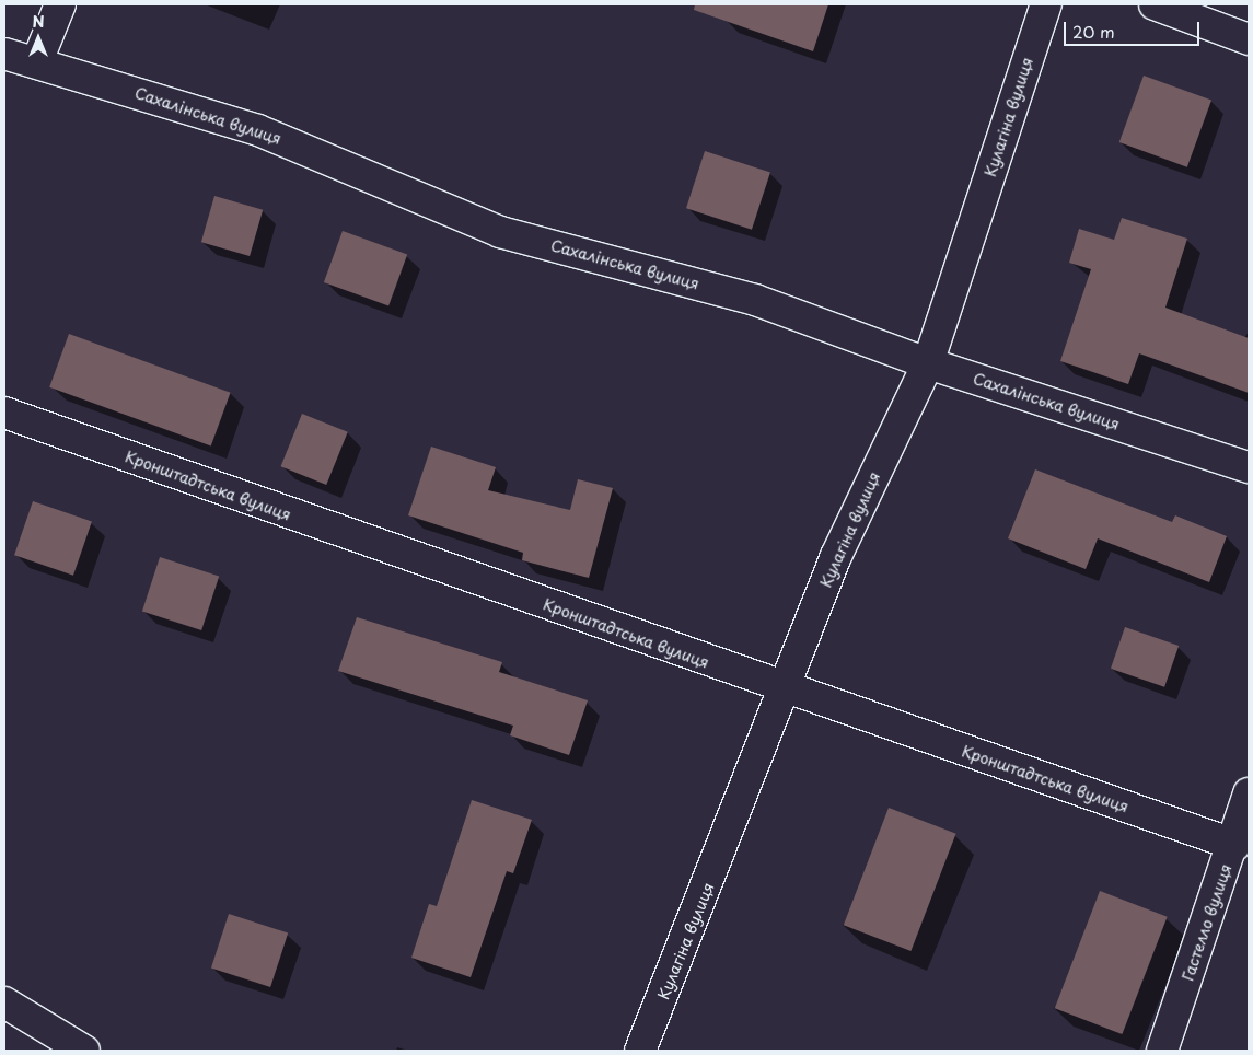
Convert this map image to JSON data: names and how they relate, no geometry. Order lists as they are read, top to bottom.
{
  "streets": {
    "street": [
      "Сахалінська вулиця",
      "Кулагіна вулиця",
      "Кронштадтська вулиця",
      "Гастелло вулиця"
    ]
  },
  "crossings": [
    ["Сахалінська вулиця", "Кулагіна вулиця"],
    ["Кулагіна вулиця", "Кронштадтська вулиця"],
    ["Кронштадтська вулиця", "Гастелло вулиця"]
  ],
  "scale_bar": "20 m",
  "north": "top"
}
